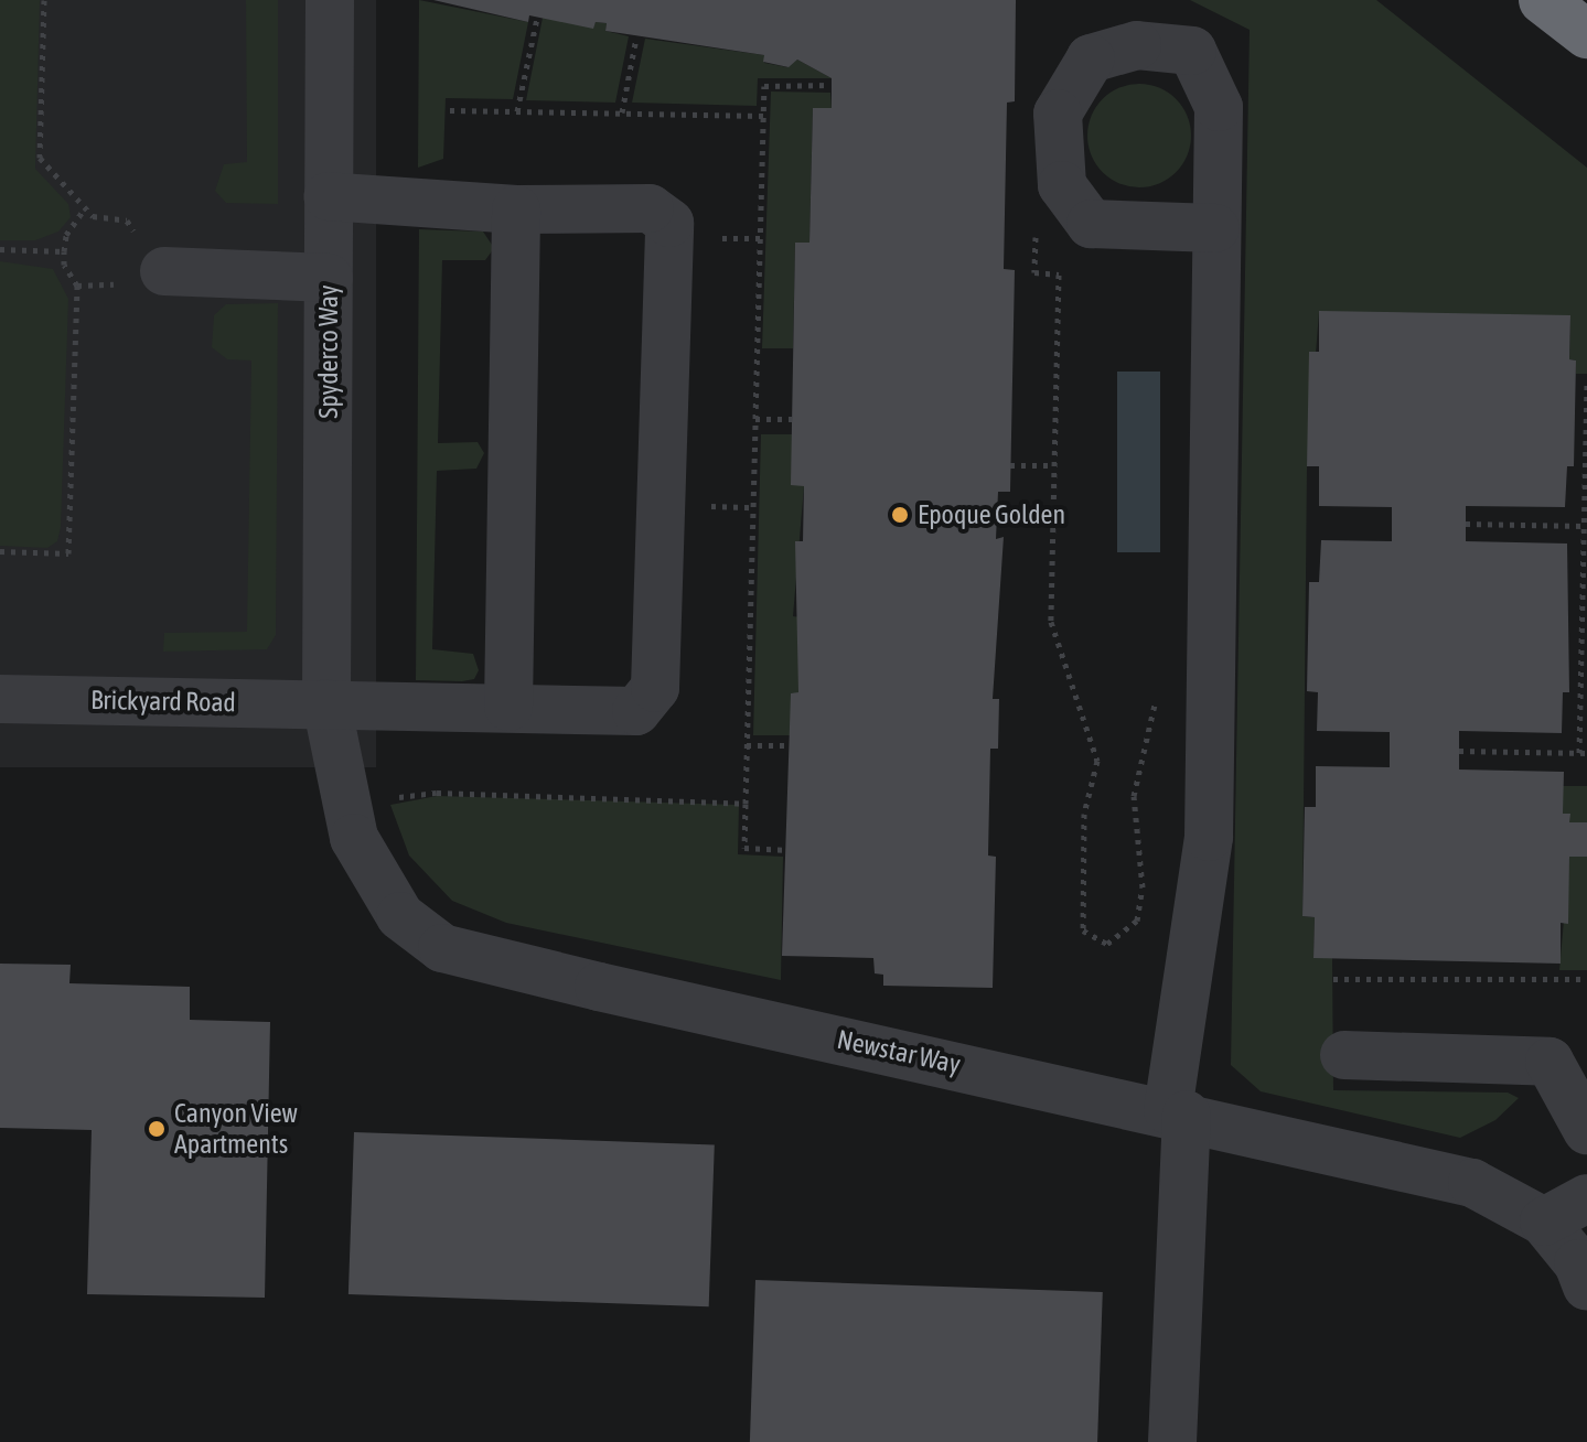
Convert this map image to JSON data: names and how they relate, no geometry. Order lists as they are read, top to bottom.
{
  "streets": {
    "street": ["Spyderco Way", "Brickyard Road", "Newstar Way"]
  },
  "crossings": [
    ["Spyderco Way", "Brickyard Road"],
    ["Spyderco Way", "Newstar Way"],
    ["Brickyard Road", "Newstar Way"]
  ],
  "places": ["Epoque Golden", "Canyon View Apartments"]
}
